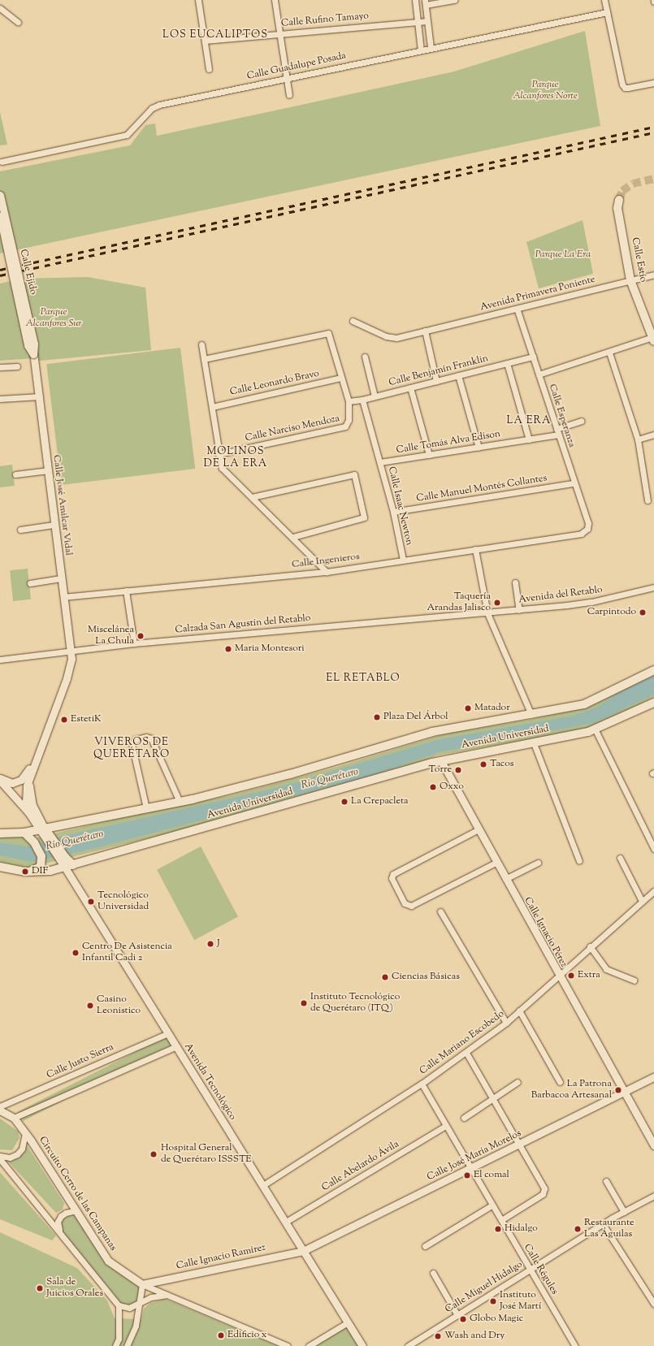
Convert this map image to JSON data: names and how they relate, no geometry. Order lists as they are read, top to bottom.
{
  "streets": {
    "main road": ["Calle Estío", "Avenida Universidad"],
    "street": [
      "Calle Rufino Tamayo",
      "Calle Guadalupe Posada",
      "Calle Ejido",
      "Avenida Primavera Poniente",
      "Calle Benjamín Franklin",
      "Calle Leonardo Bravo",
      "Calle Esperanza",
      "Calle Narciso Mendoza",
      "Calle Tomás Alva Edison",
      "Calle Manuel Montés Collantes",
      "Calle José Amilcar Vidal",
      "Calle Isaac Newton",
      "Calle Ingenieros",
      "Avenida del Retablo",
      "Calzada San Agustín del Retablo",
      "Calle Ignacio Pérez",
      "Calle Mariano Escobedo",
      "Calle Justo Sierra",
      "Avenida Tecnológico",
      "Calle José María Morelos",
      "Calle Abelardo Ávila",
      "Circuito Cerro de las Campanas",
      "Calle Ignacio Ramírez",
      "Calle Régules",
      "Calle Miguel Hidalgo"
    ]
  },
  "crossings": [
    ["Calle Estío", "Avenida Primavera Poniente"],
    ["Calle Ejido", "Calle José Amilcar Vidal"],
    ["Avenida Primavera Poniente", "Calle Esperanza"],
    ["Calle Benjamín Franklin", "Calle Esperanza"],
    ["Calle Benjamín Franklin", "Calle Narciso Mendoza"],
    ["Calle Benjamín Franklin", "Calle Isaac Newton"],
    ["Calle Esperanza", "Calle Tomás Alva Edison"],
    ["Calle Esperanza", "Calle Manuel Montés Collantes"],
    ["Calle Esperanza", "Calle Ingenieros"],
    ["Calle Tomás Alva Edison", "Calle Isaac Newton"],
    ["Calle Manuel Montés Collantes", "Calle Isaac Newton"],
    ["Calle José Amilcar Vidal", "Calle Ingenieros"],
    ["Calle José Amilcar Vidal", "Calzada San Agustín del Retablo"],
    ["Calle José Amilcar Vidal", "Avenida Universidad"],
    ["Calle Isaac Newton", "Calle Ingenieros"],
    ["Avenida del Retablo", "Calzada San Agustín del Retablo"],
    ["Avenida Universidad", "Calle Ignacio Pérez"],
    ["Avenida Universidad", "Avenida Tecnológico"],
    ["Calle Ignacio Pérez", "Calle Mariano Escobedo"],
    ["Calle Ignacio Pérez", "Calle José María Morelos"],
    ["Calle Mariano Escobedo", "Avenida Tecnológico"],
    ["Calle Mariano Escobedo", "Calle Régules"],
    ["Calle Justo Sierra", "Avenida Tecnológico"],
    ["Avenida Tecnológico", "Calle José María Morelos"],
    ["Avenida Tecnológico", "Calle Abelardo Ávila"],
    ["Avenida Tecnológico", "Calle Ignacio Ramírez"],
    ["Calle José María Morelos", "Calle Ignacio Ramírez"],
    ["Calle José María Morelos", "Calle Régules"],
    ["Calle Abelardo Ávila", "Calle Régules"],
    ["Circuito Cerro de las Campanas", "Calle Ignacio Ramírez"],
    ["Calle Régules", "Calle Miguel Hidalgo"]
  ],
  "districts": [
    "LOS EUCALIPTOS",
    "LA ERA",
    "MOLINOS DE LA ERA",
    "EL RETABLO",
    "VIVEROS DE QUERÉTARO"
  ],
  "water": ["Río Querétaro"],
  "parks": ["Parque Alcanfores Norte", "Parque La Era", "Parque Alcanfores Sur"],
  "places": [
    "Taquería Arandas Jalisco",
    "Carpintodo",
    "Miscelánea La Chula",
    "Maria Montesori",
    "Matador",
    "Plaza Del Árbol",
    "EstetiK",
    "Tacos",
    "Torre",
    "Oxxo",
    "La Crepacleta",
    "DIF",
    "Tecnológico Universidad",
    "J",
    "Centro De Asistencia Infantil Cadi 2",
    "Extra",
    "Ciencias Básicas",
    "Instituto Tecnológico de Querétaro (ITQ)",
    "Casino Leonistico",
    "La Patrona Barbacoa Artesanal",
    "Hospital General de Querétaro ISSSTE",
    "El comal",
    "Hidalgo",
    "Restaurante Las Águilas",
    "Sala de Juicios Orales",
    "Instituto José Martí",
    "Globo Magic",
    "Edificio x",
    "Wash and Dry"
  ]
}
